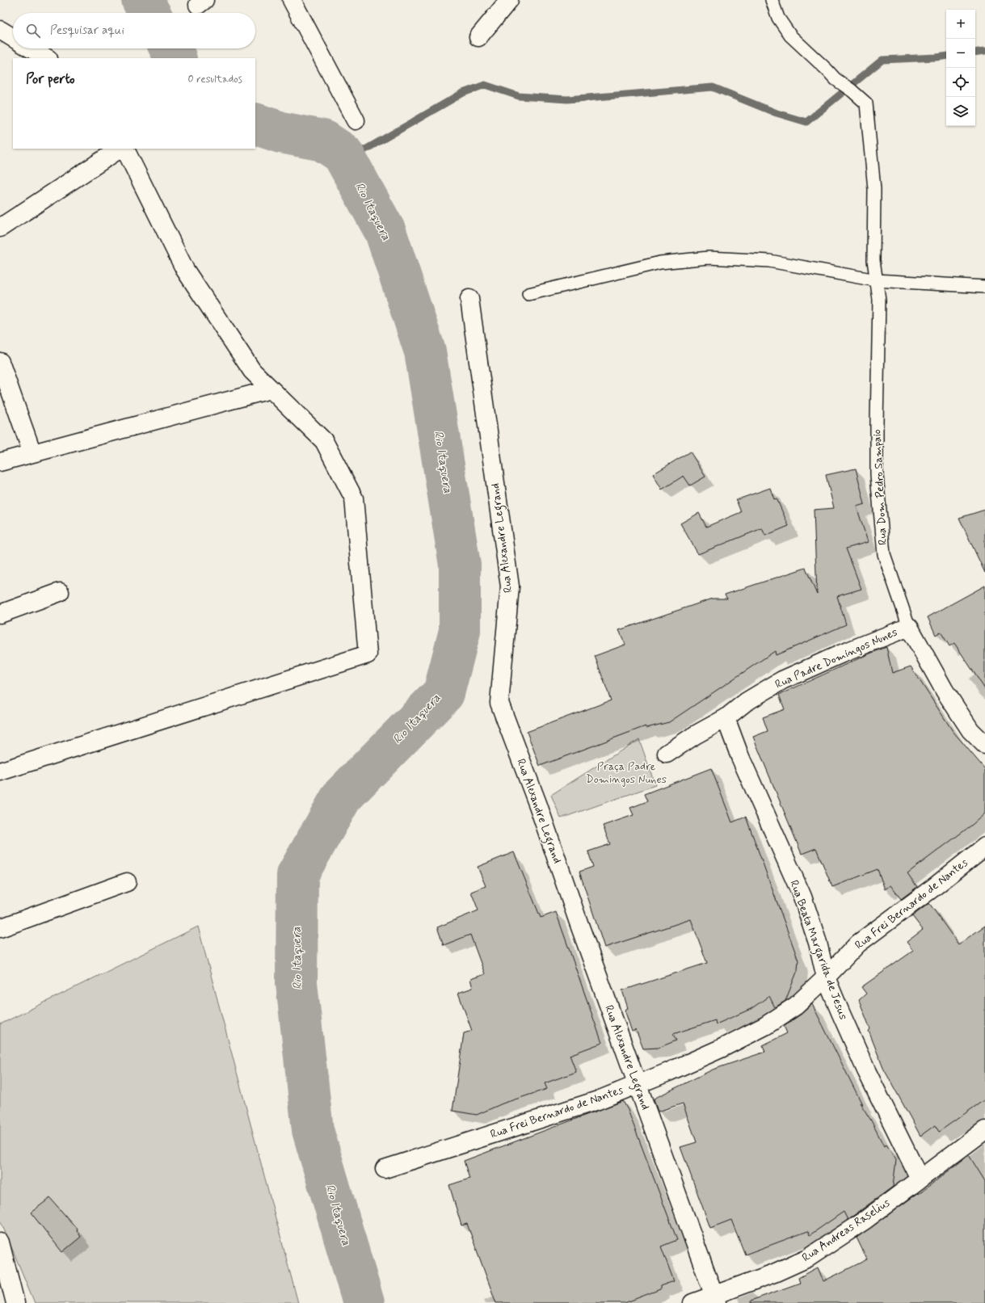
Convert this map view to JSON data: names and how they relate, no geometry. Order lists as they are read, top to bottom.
{
  "streets": {
    "street": [
      "Rua Dom Pedro Sampaio",
      "Rua Alexandre Legrand",
      "Rua Padre Domingos Nunes",
      "Rua Frei Bernardo de Nantes",
      "Rua Beata Margarida de Jesus",
      "Rua Andreas Raselius"
    ]
  },
  "crossings": [
    ["Rua Dom Pedro Sampaio", "Rua Padre Domingos Nunes"],
    ["Rua Alexandre Legrand", "Rua Frei Bernardo de Nantes"],
    ["Rua Alexandre Legrand", "Rua Andreas Raselius"],
    ["Rua Padre Domingos Nunes", "Rua Beata Margarida de Jesus"],
    ["Rua Frei Bernardo de Nantes", "Rua Beata Margarida de Jesus"],
    ["Rua Beata Margarida de Jesus", "Rua Andreas Raselius"]
  ],
  "water": ["Rio Itaquera"],
  "parks": ["Praça Padre Domingos Nunes"],
  "page": {
    "map_buttons": ["+", "−"],
    "search": "Pesquisar aqui",
    "heading": ["Por perto", "0 resultados"]
  }
}
